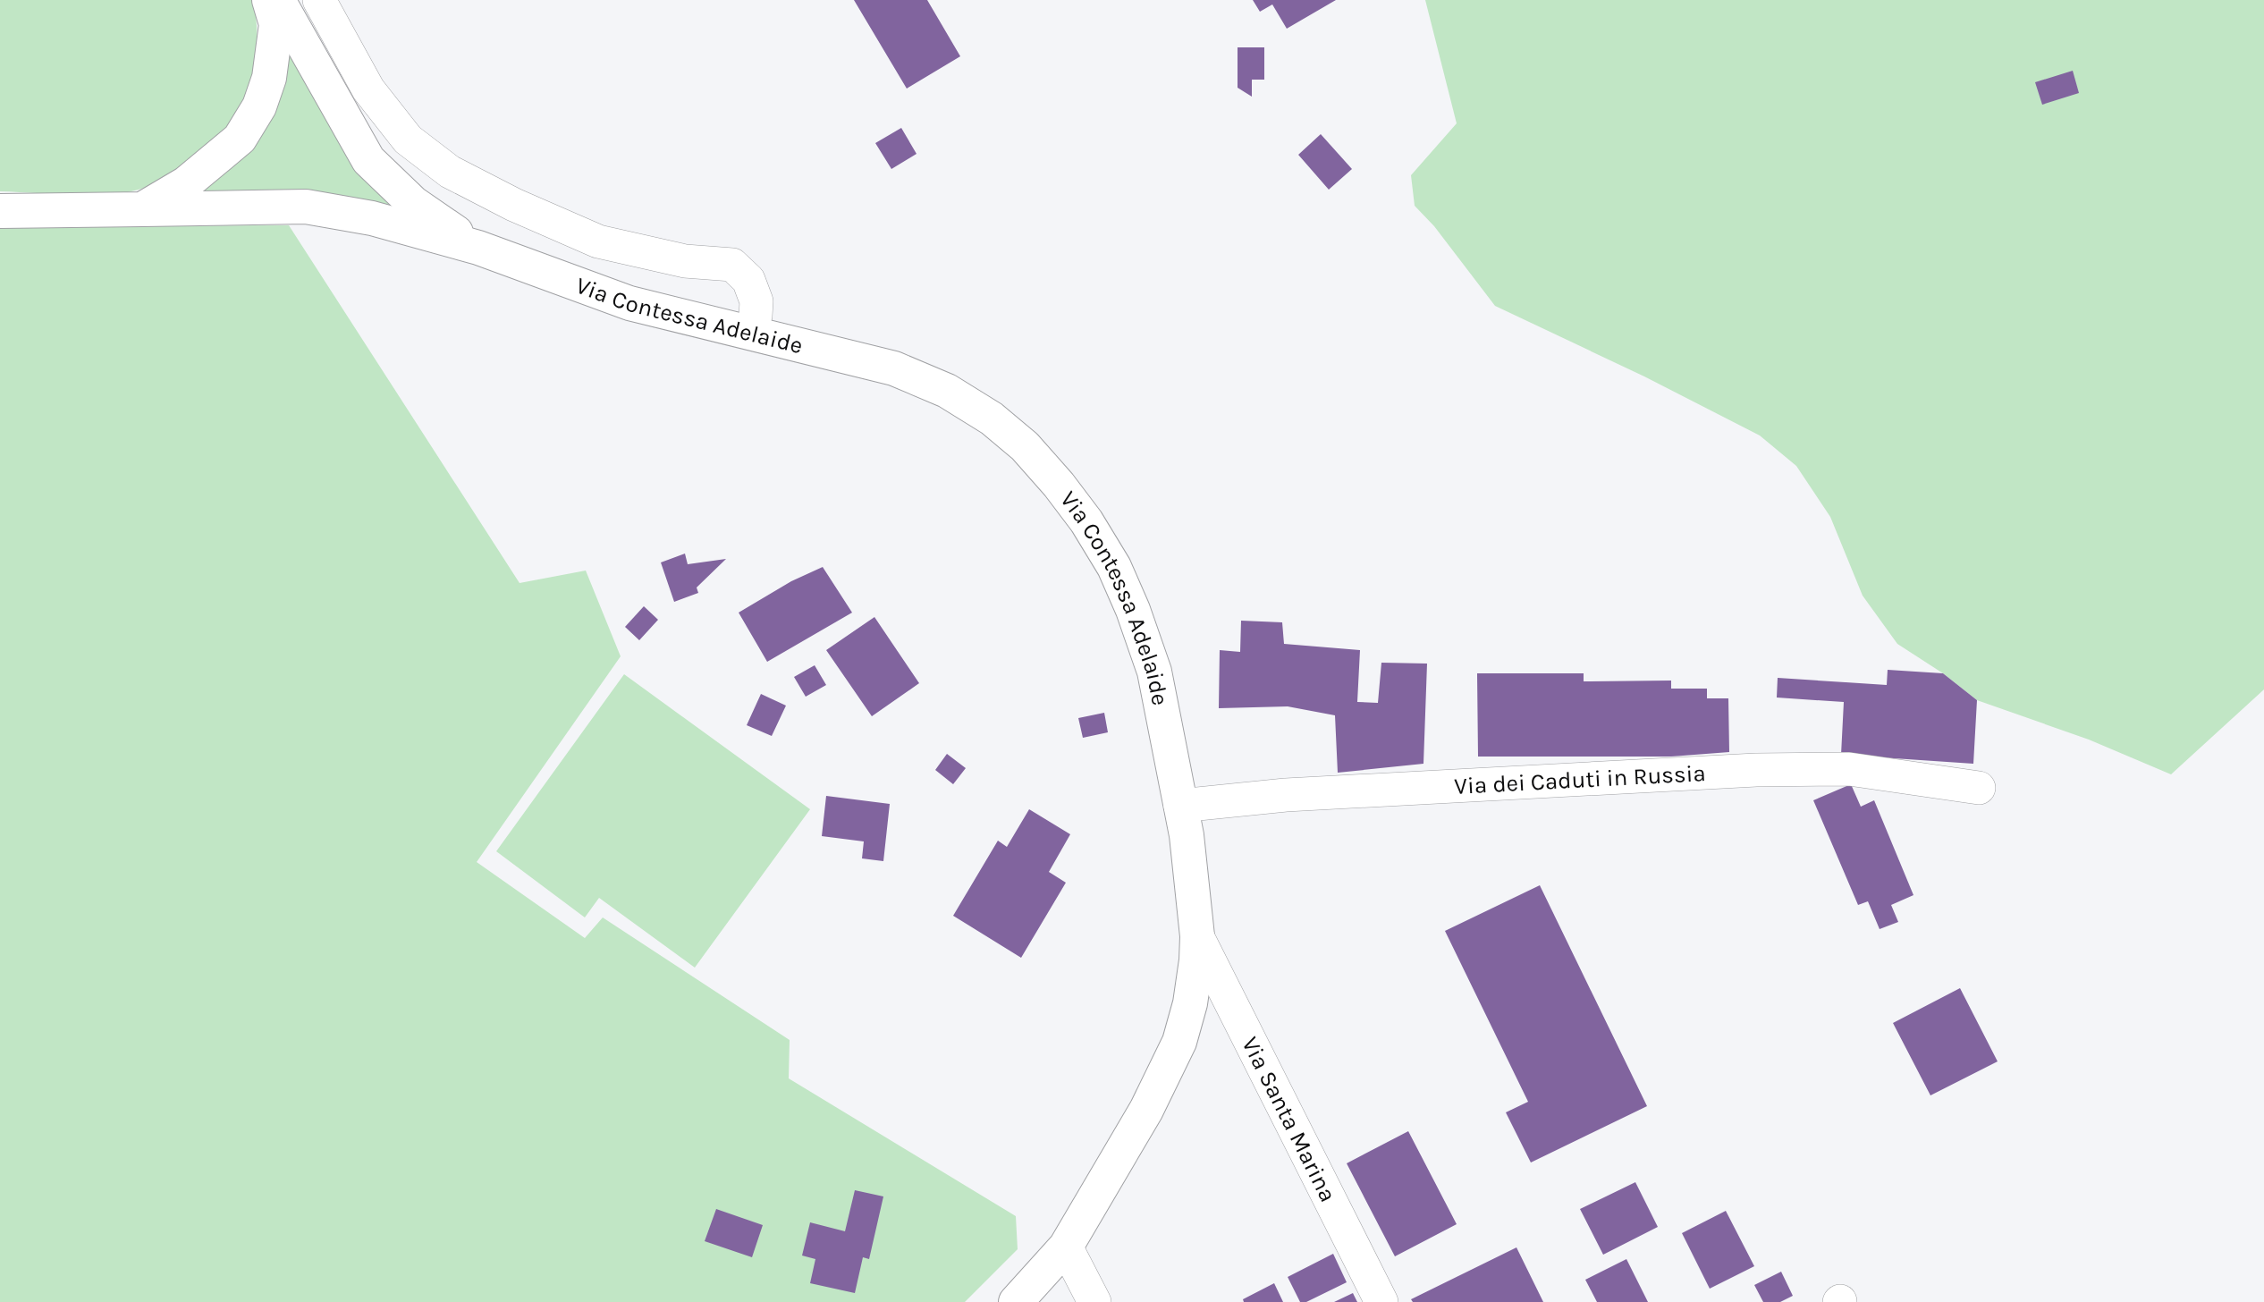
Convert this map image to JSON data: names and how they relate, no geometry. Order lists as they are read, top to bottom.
{
  "streets": {
    "street": ["Via Contessa Adelaide", "Via dei Caduti in Russia", "Via Santa Marina"]
  },
  "crossings": [
    ["Via Contessa Adelaide", "Via dei Caduti in Russia"],
    ["Via Contessa Adelaide", "Via Santa Marina"]
  ]
}
